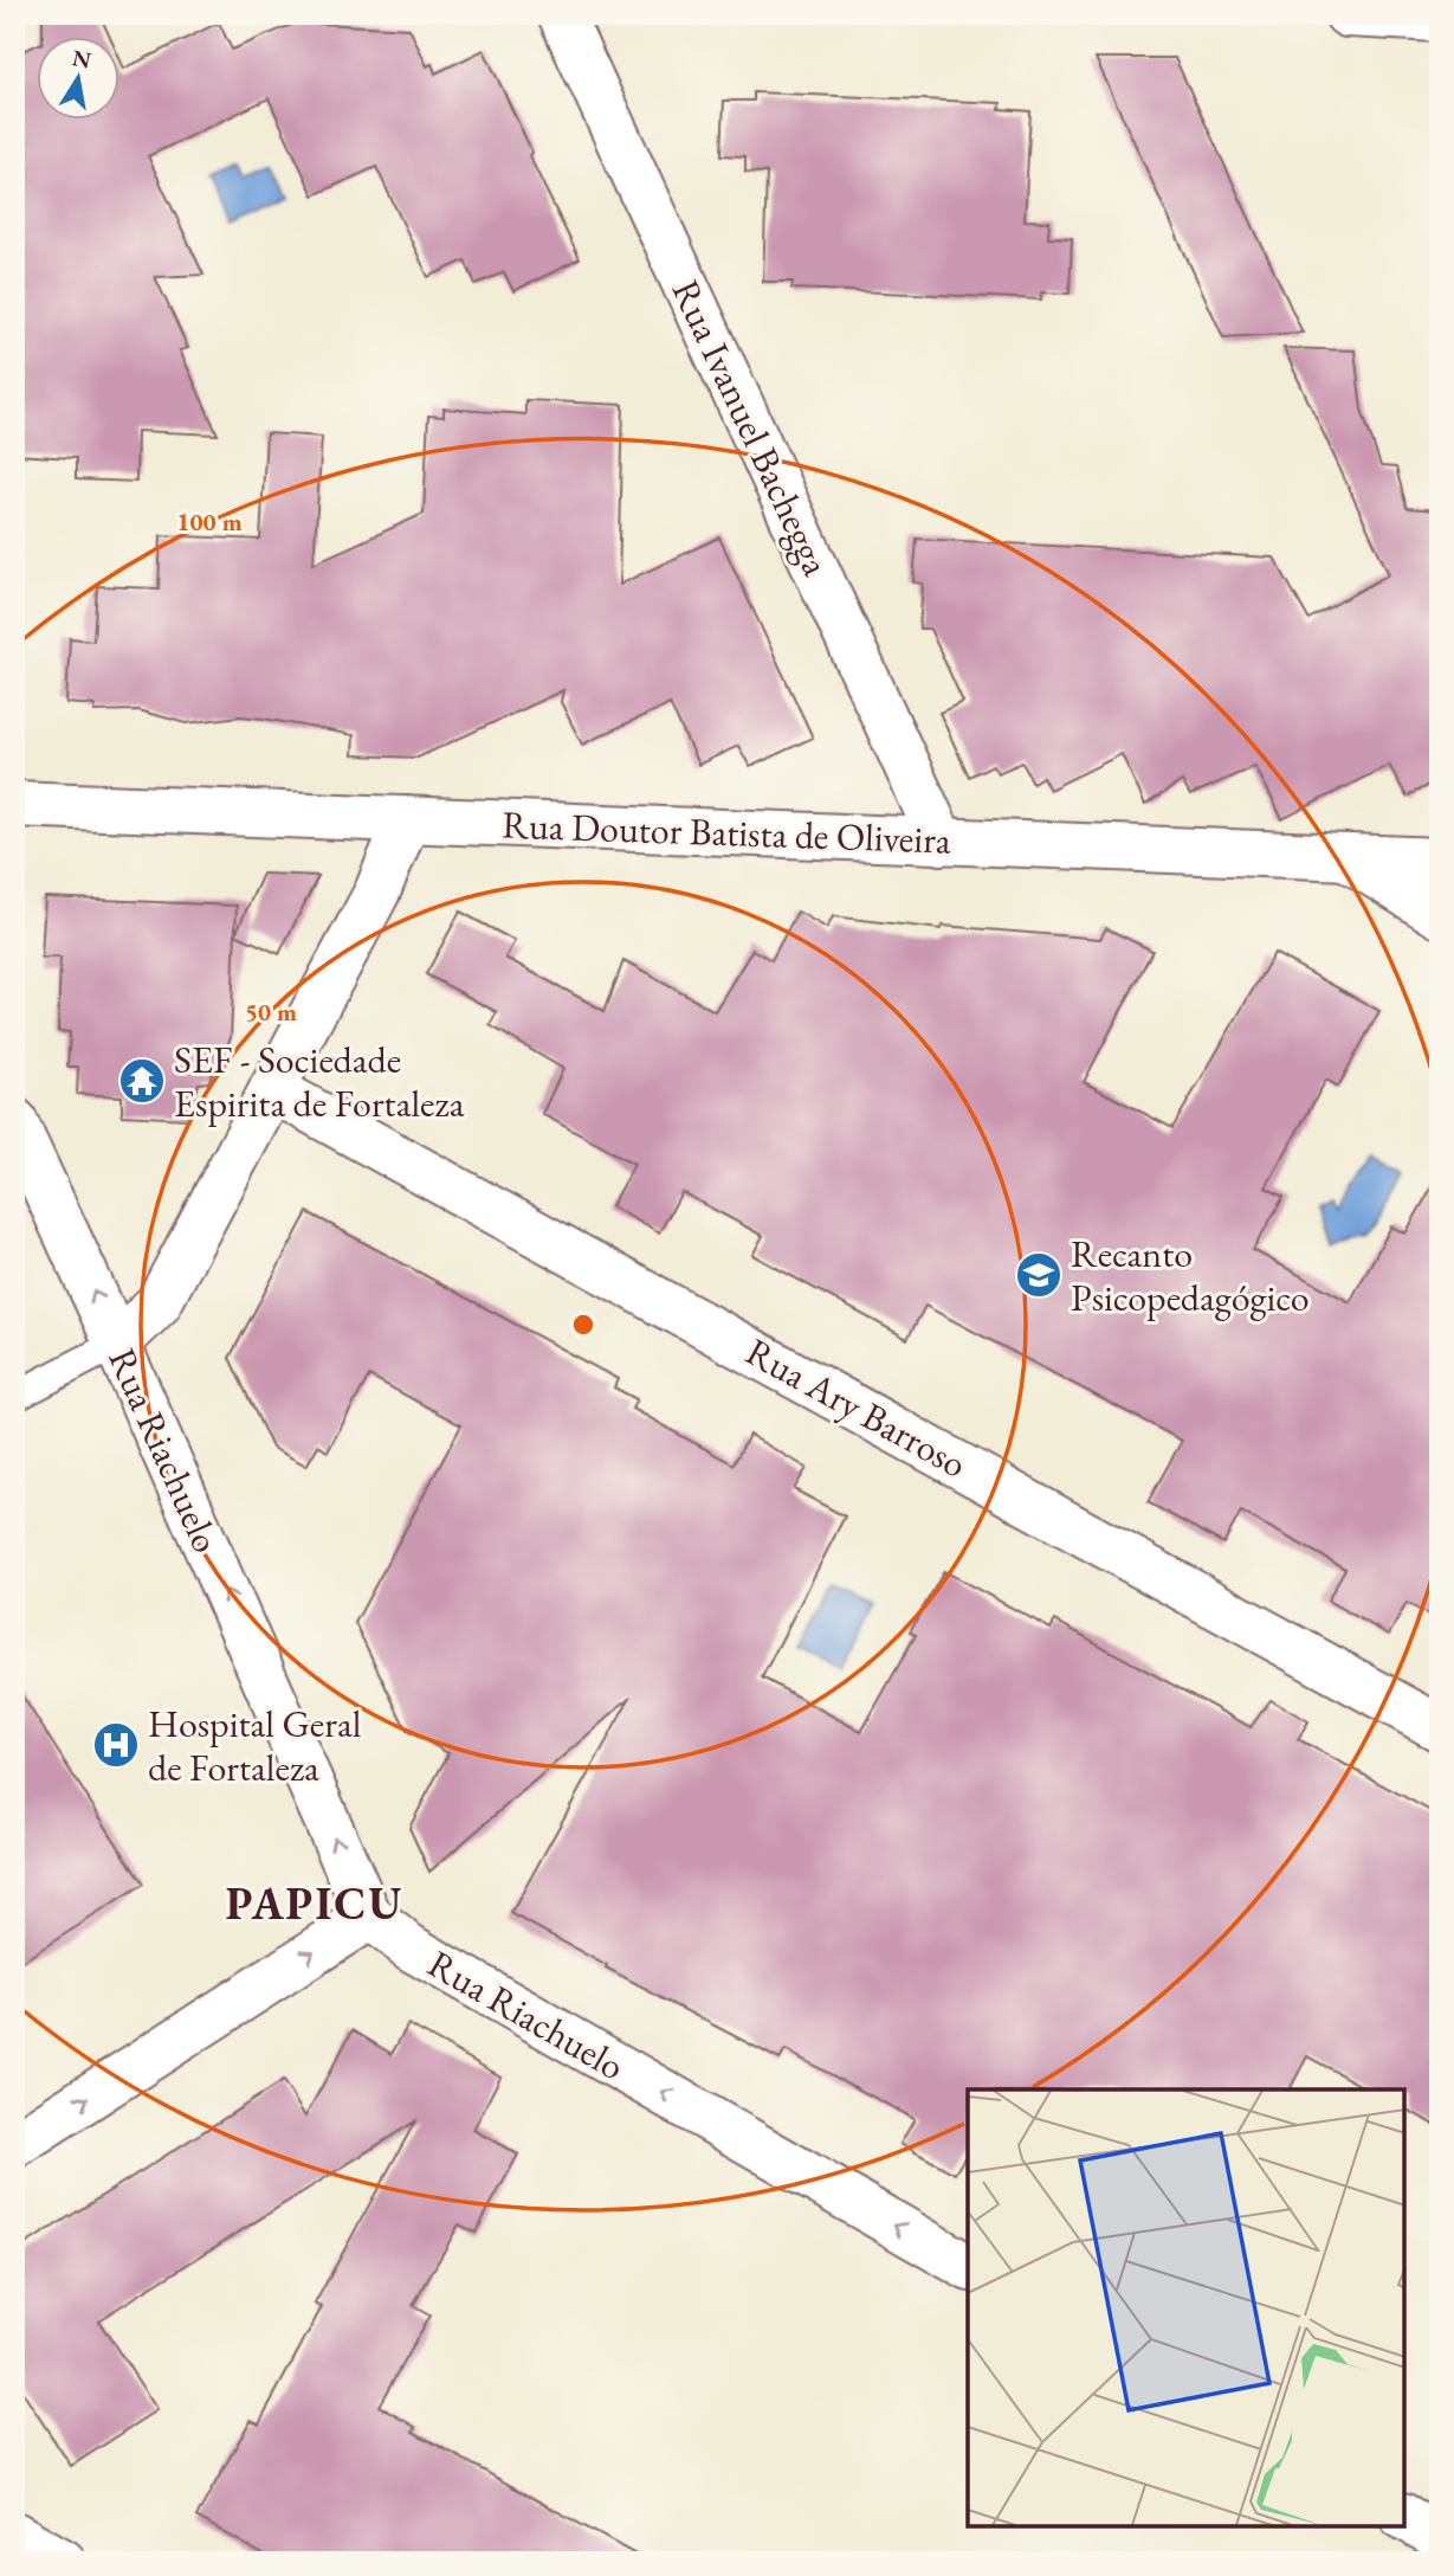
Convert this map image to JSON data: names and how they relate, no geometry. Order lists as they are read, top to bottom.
{
  "streets": {
    "street": [
      "Rua Ivanuel Bachegga",
      "Rua Doutor Batista de Oliveira",
      "Rua Ary Barroso",
      "Rua Riachuelo"
    ]
  },
  "crossings": [
    ["Rua Ivanuel Bachegga", "Rua Doutor Batista de Oliveira"]
  ],
  "one_way": ["Rua Riachuelo"],
  "districts": ["PAPICU"],
  "places": {
    "temple": ["SEF - Sociedade Espirita de Fortaleza"],
    "school or university": ["Recanto Psicopedagógico"],
    "hospital": ["Hospital Geral de Fortaleza"]
  },
  "north": "top",
  "rings": ["100 m", "50 m"]
}
